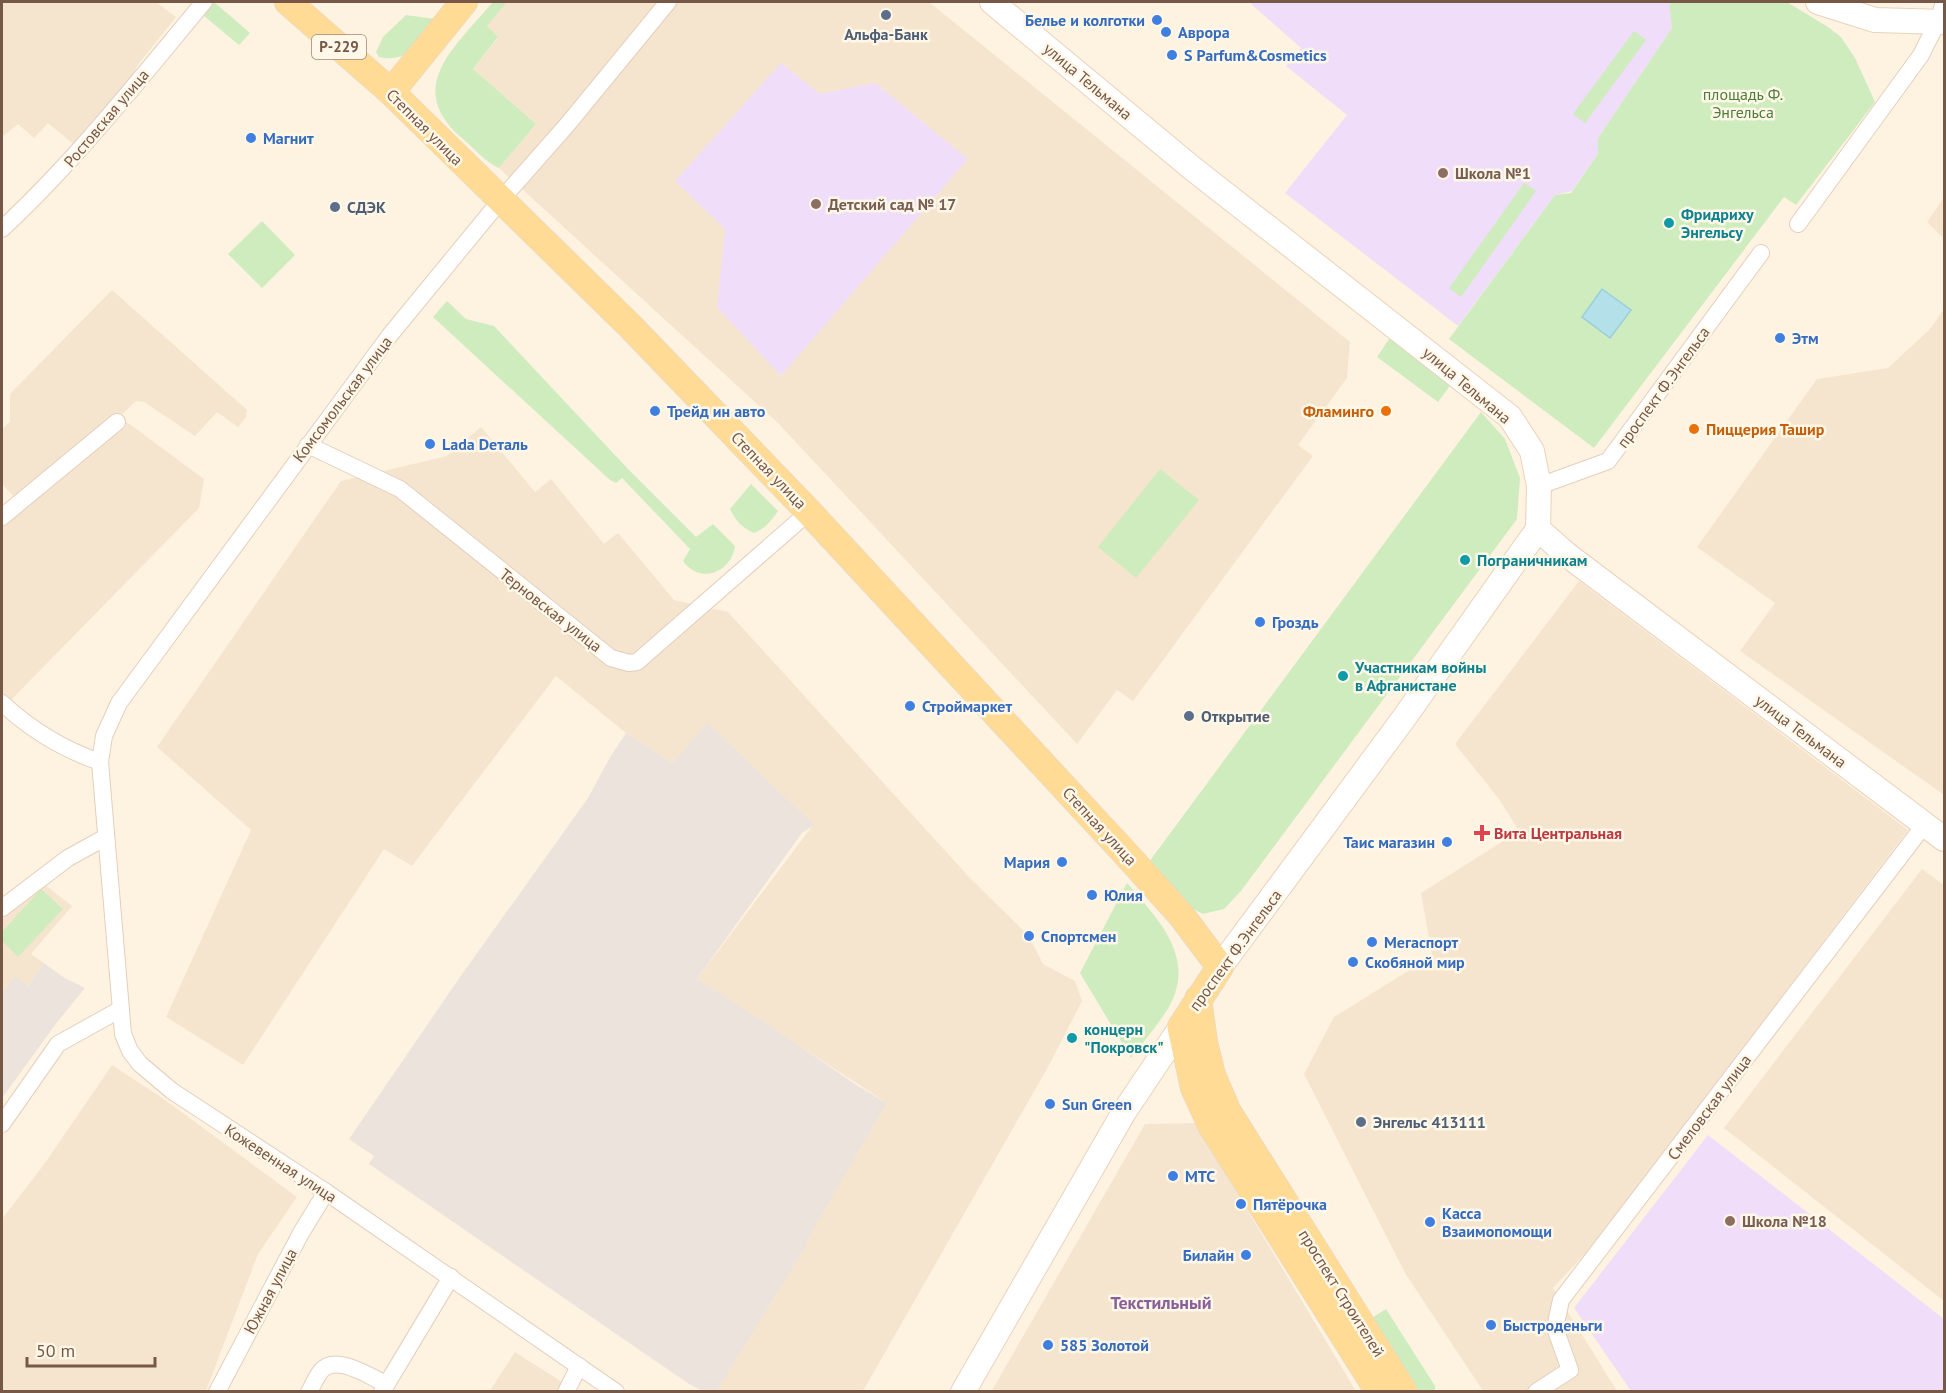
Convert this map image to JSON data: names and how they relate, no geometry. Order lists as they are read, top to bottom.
{
  "streets": {
    "main road": [
      "Р-229",
      "Степная улица",
      "проспект Ф.Энгельса",
      "проспект Строителей"
    ],
    "street": [
      "улица Тельмана",
      "Ростовская улица",
      "Комсомольская улица",
      "Терновская улица",
      "Смеловская улица",
      "Кожевенная улица",
      "Южная улица"
    ]
  },
  "crossings": [
    ["улица Тельмана", "проспект Ф.Энгельса"],
    ["улица Тельмана", "Смеловская улица"],
    ["Степная улица", "проспект Ф.Энгельса"],
    ["Степная улица", "Комсомольская улица"],
    ["Степная улица", "Терновская улица"],
    ["проспект Ф.Энгельса", "проспект Строителей"],
    ["Комсомольская улица", "Терновская улица"],
    ["Комсомольская улица", "Кожевенная улица"],
    ["Кожевенная улица", "Южная улица"]
  ],
  "districts": ["Текстильный"],
  "parks": ["площадь Ф. Энгельса"],
  "places": {
    "other": [
      "Альфа-Банк",
      "Белье и колготки",
      "Аврора",
      "S Parfum&Cosmetics",
      "Магнит",
      "Школа №1",
      "Детский сад № 17",
      "СДЭК",
      "Фридриху Энгельсу",
      "Этм",
      "Трейд ин авто",
      "Фламинго",
      "Пиццерия Ташир",
      "Lada Dеталь",
      "Пограничникам",
      "Гроздь",
      "Участникам войны в Афганистане",
      "Строймаркет",
      "Открытие",
      "Таис магазин",
      "Мария",
      "Юлия",
      "Спортсмен",
      "Мегаспорт",
      "Скобяной мир",
      "концерн \"Покровск\"",
      "Sun Green",
      "Энгельс 413111",
      "МТС",
      "Пятёрочка",
      "Школа №18",
      "Касса Взаимопомощи",
      "Билайн",
      "Быстроденьги",
      "585 Золотой"
    ],
    "health": ["Вита Центральная"]
  },
  "scale_bar": "50 m"
}
